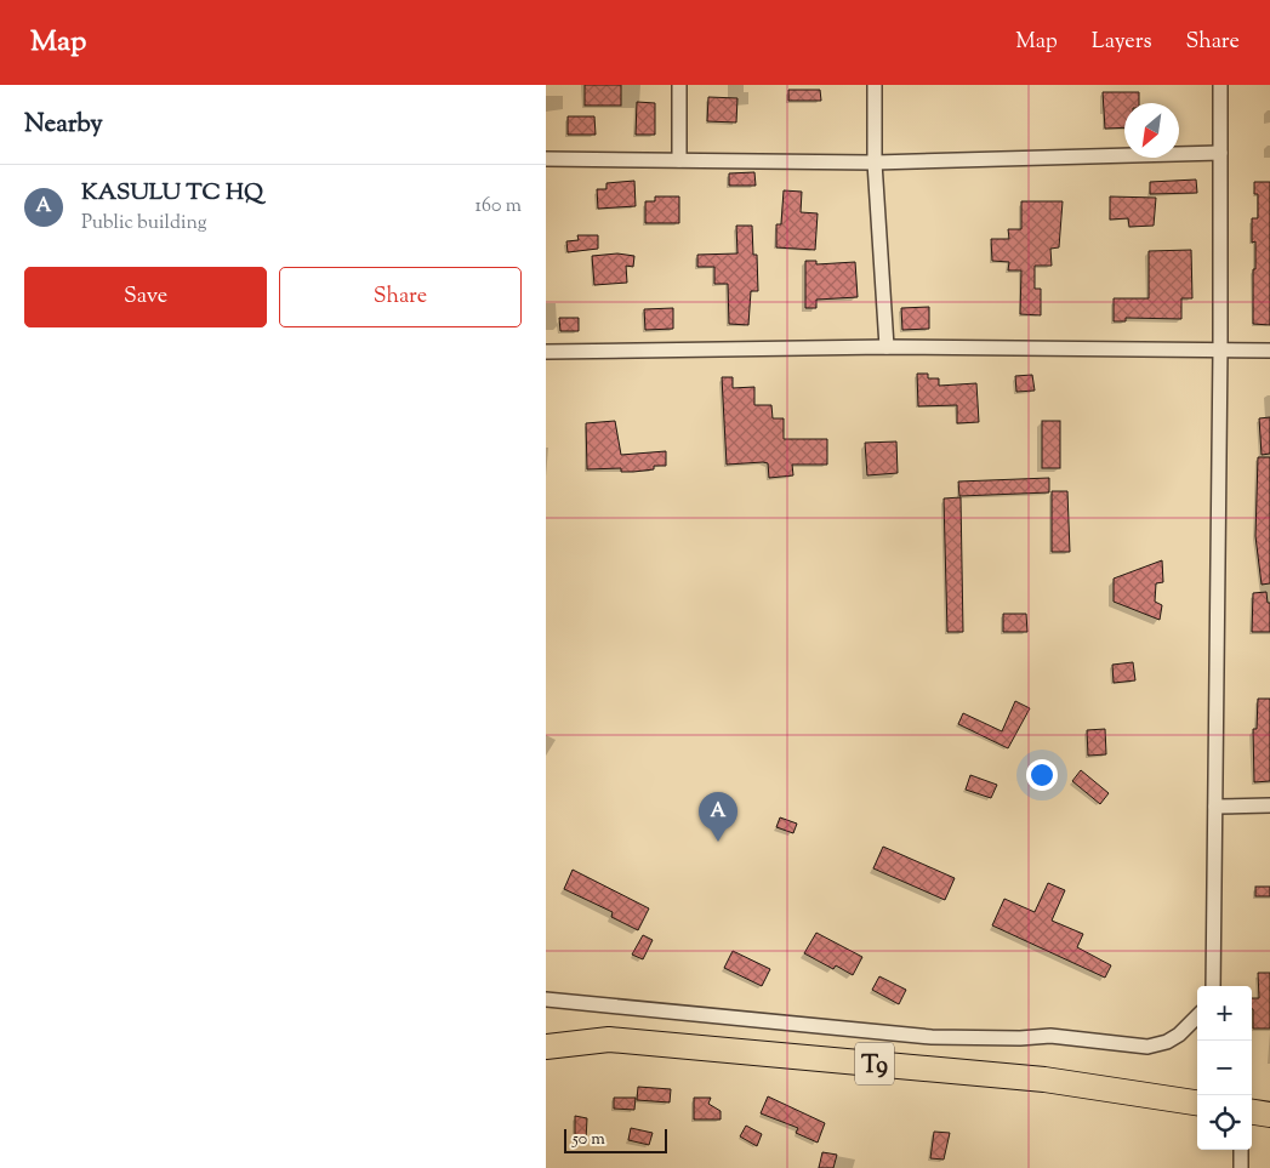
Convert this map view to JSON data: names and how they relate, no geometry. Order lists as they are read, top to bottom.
{
  "streets": {
    "highway": ["T9"]
  },
  "scale_bar": "50 m",
  "north": "bottom left",
  "page": {
    "header": "Map",
    "nav": ["Map", "Layers", "Share"],
    "heading": "Nearby",
    "list": [
      {
        "mark": "A",
        "name": "KASULU TC HQ",
        "note": "Public building",
        "value": "160 m"
      }
    ],
    "buttons": ["Save", "Share"],
    "pins": "A",
    "map_buttons": ["+", "−"],
    "scale": "50 m"
  }
}
